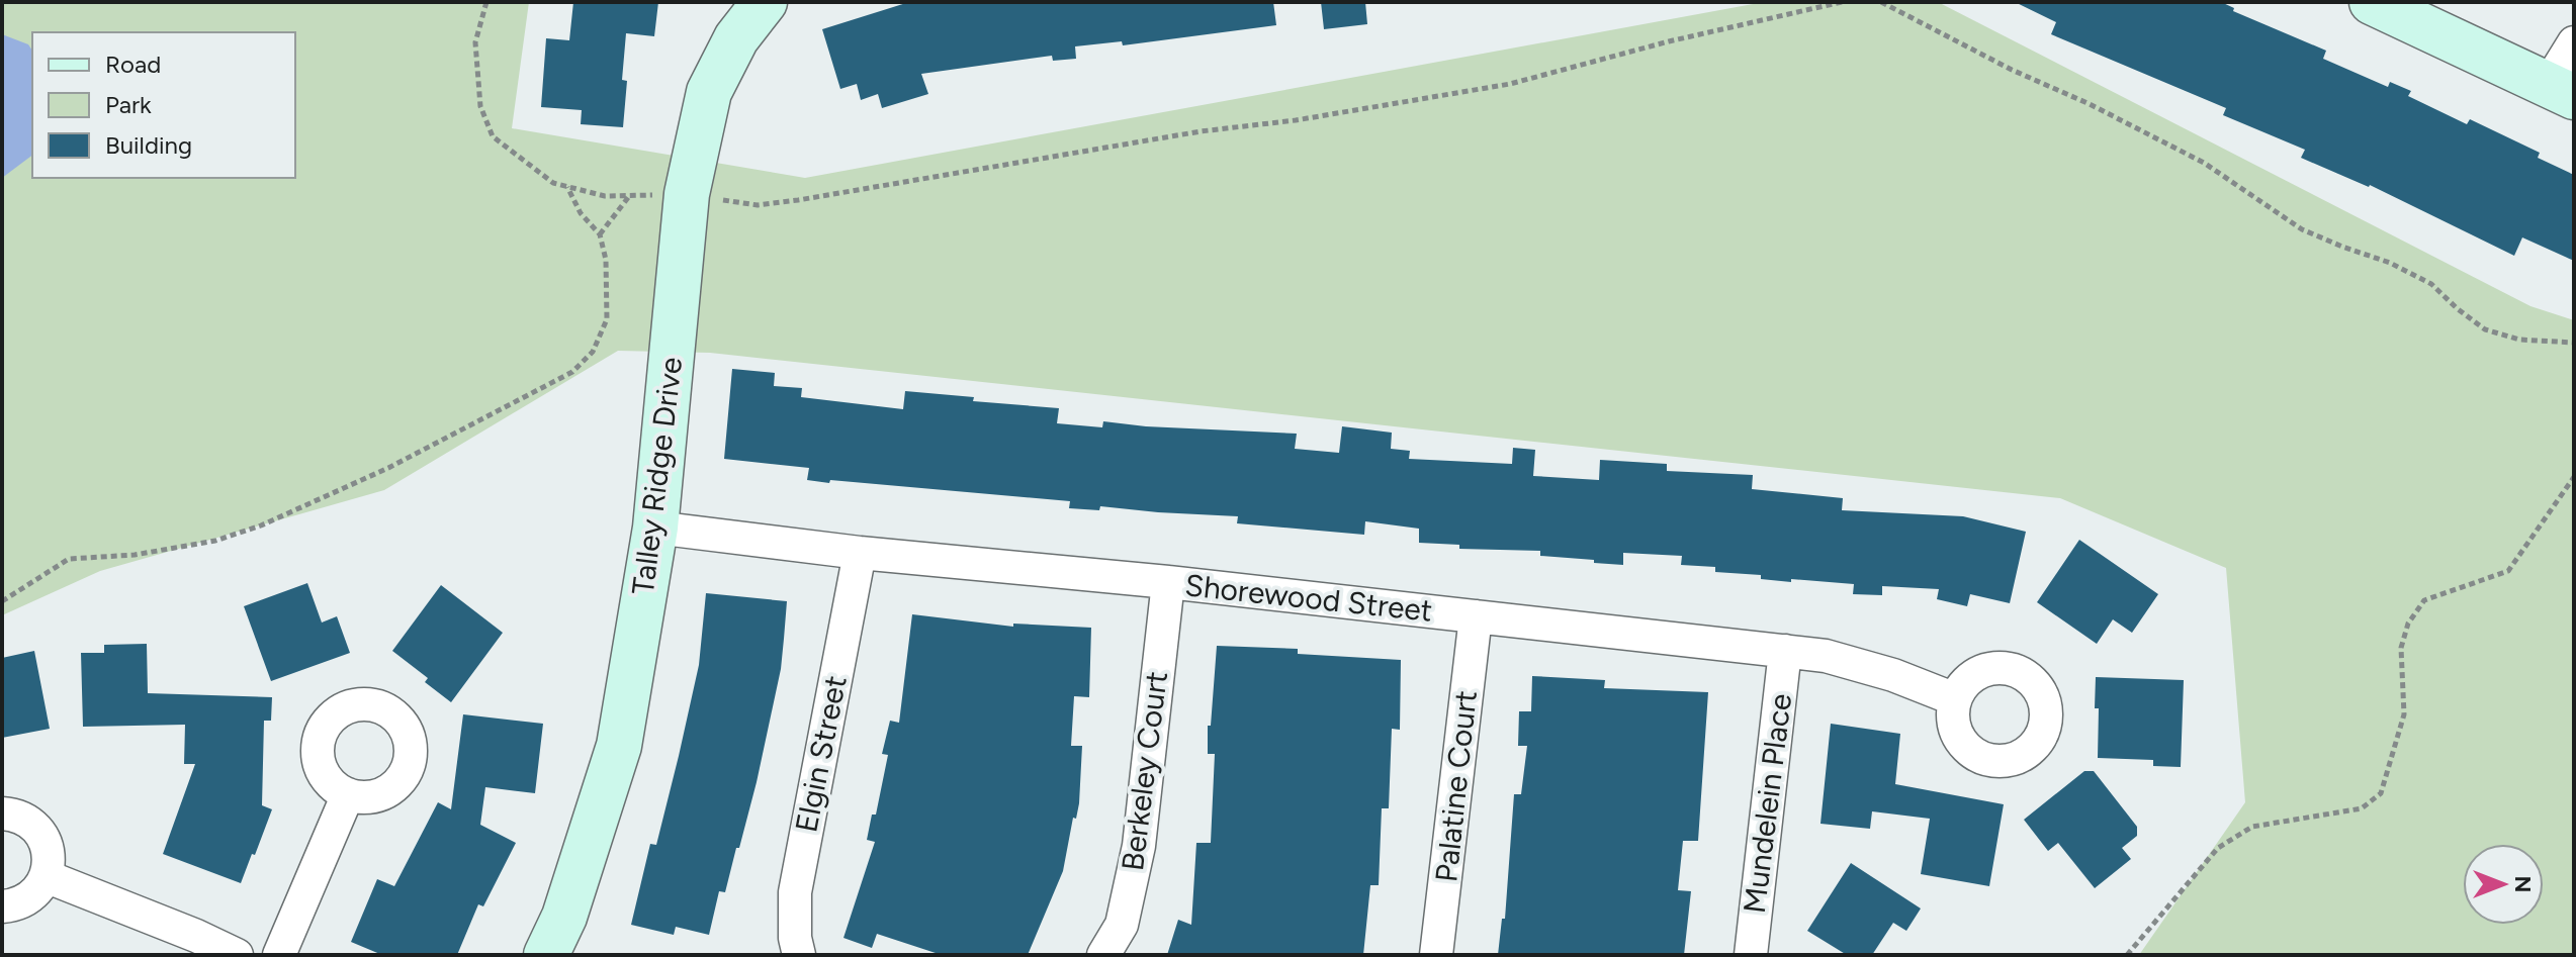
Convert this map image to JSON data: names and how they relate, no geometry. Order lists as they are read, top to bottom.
{
  "streets": {
    "street": [
      "Talley Ridge Drive",
      "Shorewood Street",
      "Elgin Street",
      "Berkeley Court",
      "Palatine Court",
      "Mundelein Place"
    ]
  },
  "crossings": [
    ["Talley Ridge Drive", "Shorewood Street"],
    ["Shorewood Street", "Elgin Street"],
    ["Shorewood Street", "Berkeley Court"],
    ["Shorewood Street", "Palatine Court"],
    ["Shorewood Street", "Mundelein Place"]
  ],
  "legend": ["Road", "Park", "Building"],
  "north": "right"
}
